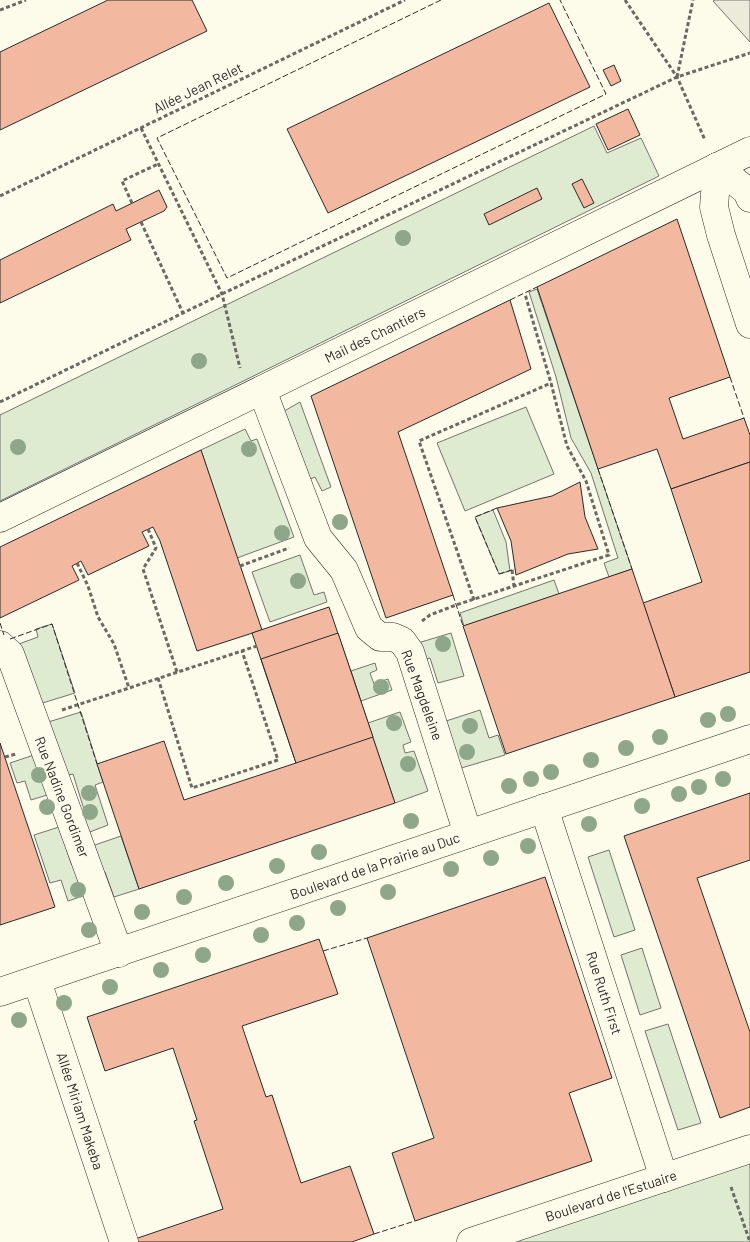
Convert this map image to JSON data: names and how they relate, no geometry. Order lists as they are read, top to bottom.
{
  "streets": {
    "street": [
      "Mail des Chantiers",
      "Rue Magdeleine",
      "Rue Nadine Gordimer",
      "Boulevard de la Prairie au Duc",
      "Rue Ruth First",
      "Allée Miriam Makeba",
      "Boulevard de l'Estuaire"
    ],
    "path": ["Allée Jean Relet"]
  },
  "crossings": [
    ["Mail des Chantiers", "Rue Magdeleine"],
    ["Rue Magdeleine", "Boulevard de la Prairie au Duc"],
    ["Rue Nadine Gordimer", "Boulevard de la Prairie au Duc"],
    ["Boulevard de la Prairie au Duc", "Rue Ruth First"],
    ["Boulevard de la Prairie au Duc", "Allée Miriam Makeba"],
    ["Rue Ruth First", "Boulevard de l'Estuaire"]
  ]
}
